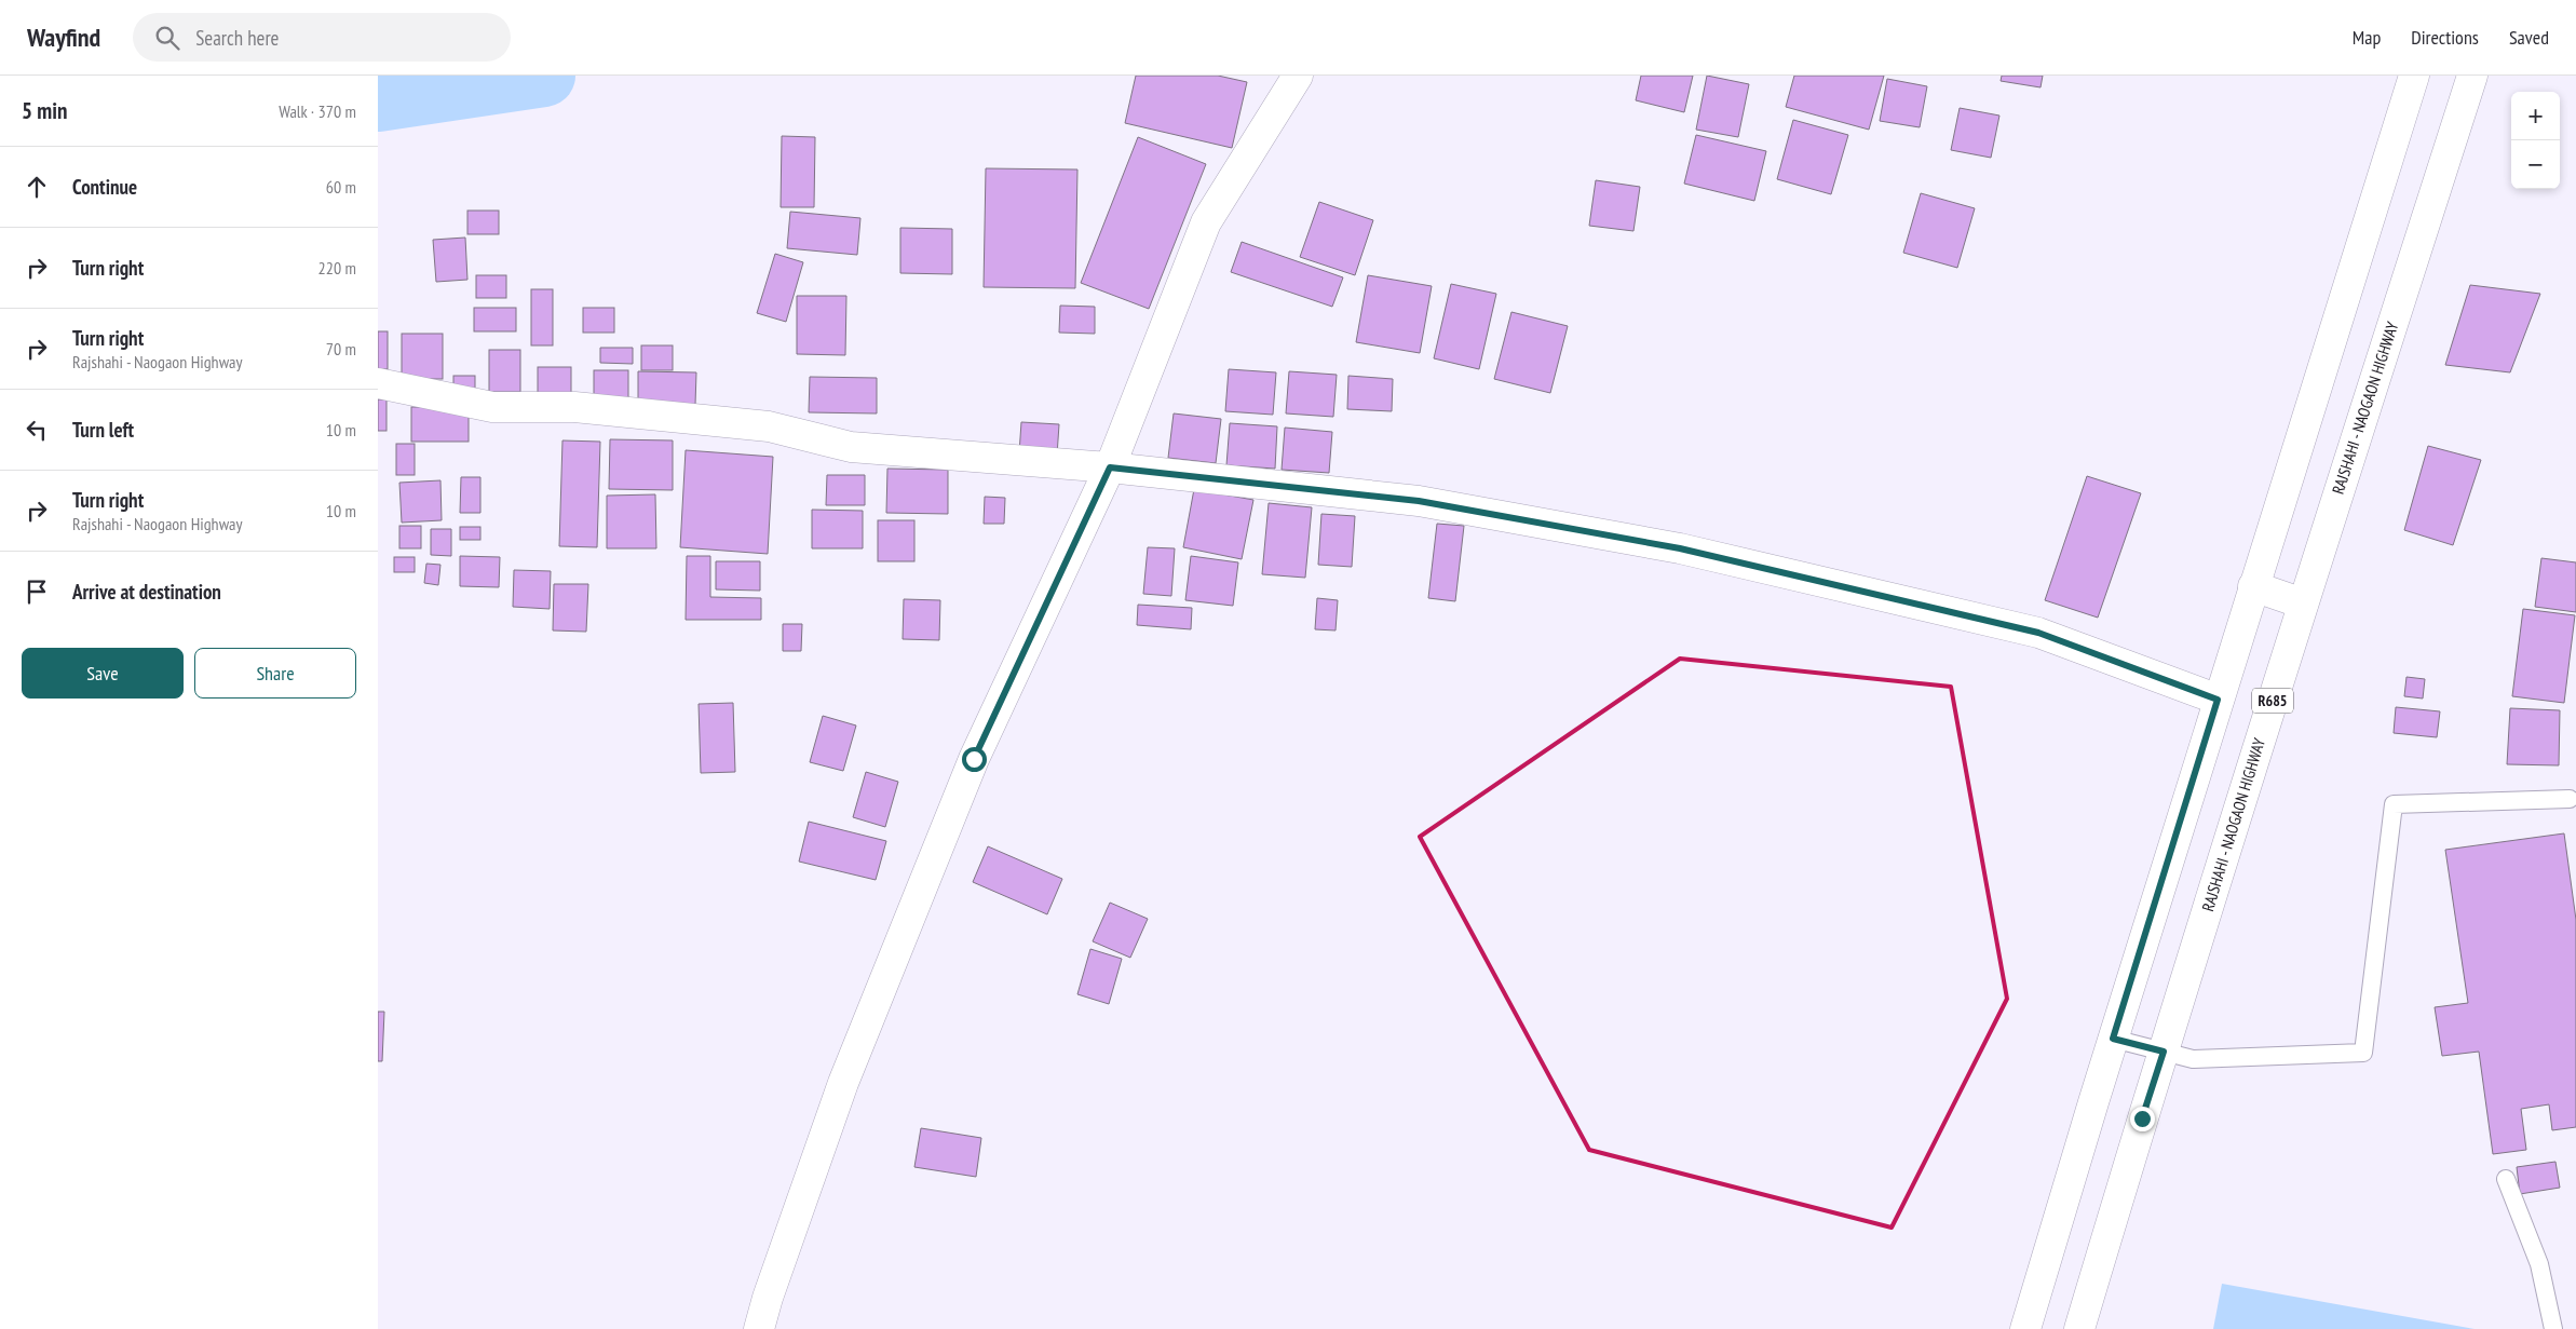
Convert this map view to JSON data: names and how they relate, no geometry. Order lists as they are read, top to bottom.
{
  "streets": {
    "street": ["RAJSHAHI - NAOGAON HIGHWAY", "R685"]
  },
  "page": {
    "header": "Wayfind",
    "search": "Search here",
    "nav": ["Map", "Directions", "Saved"],
    "heading": ["5 min", "Walk · 370 m"],
    "map_buttons": ["+", "−"],
    "list": [
      ["Continue", "60 m"],
      ["Turn right", "220 m"],
      ["Turn right", "Rajshahi - Naogaon Highway", "70 m"],
      ["Turn left", "10 m"],
      ["Turn right", "Rajshahi - Naogaon Highway", "10 m"],
      "Arrive at destination"
    ],
    "buttons": ["Save", "Share"]
  }
}
